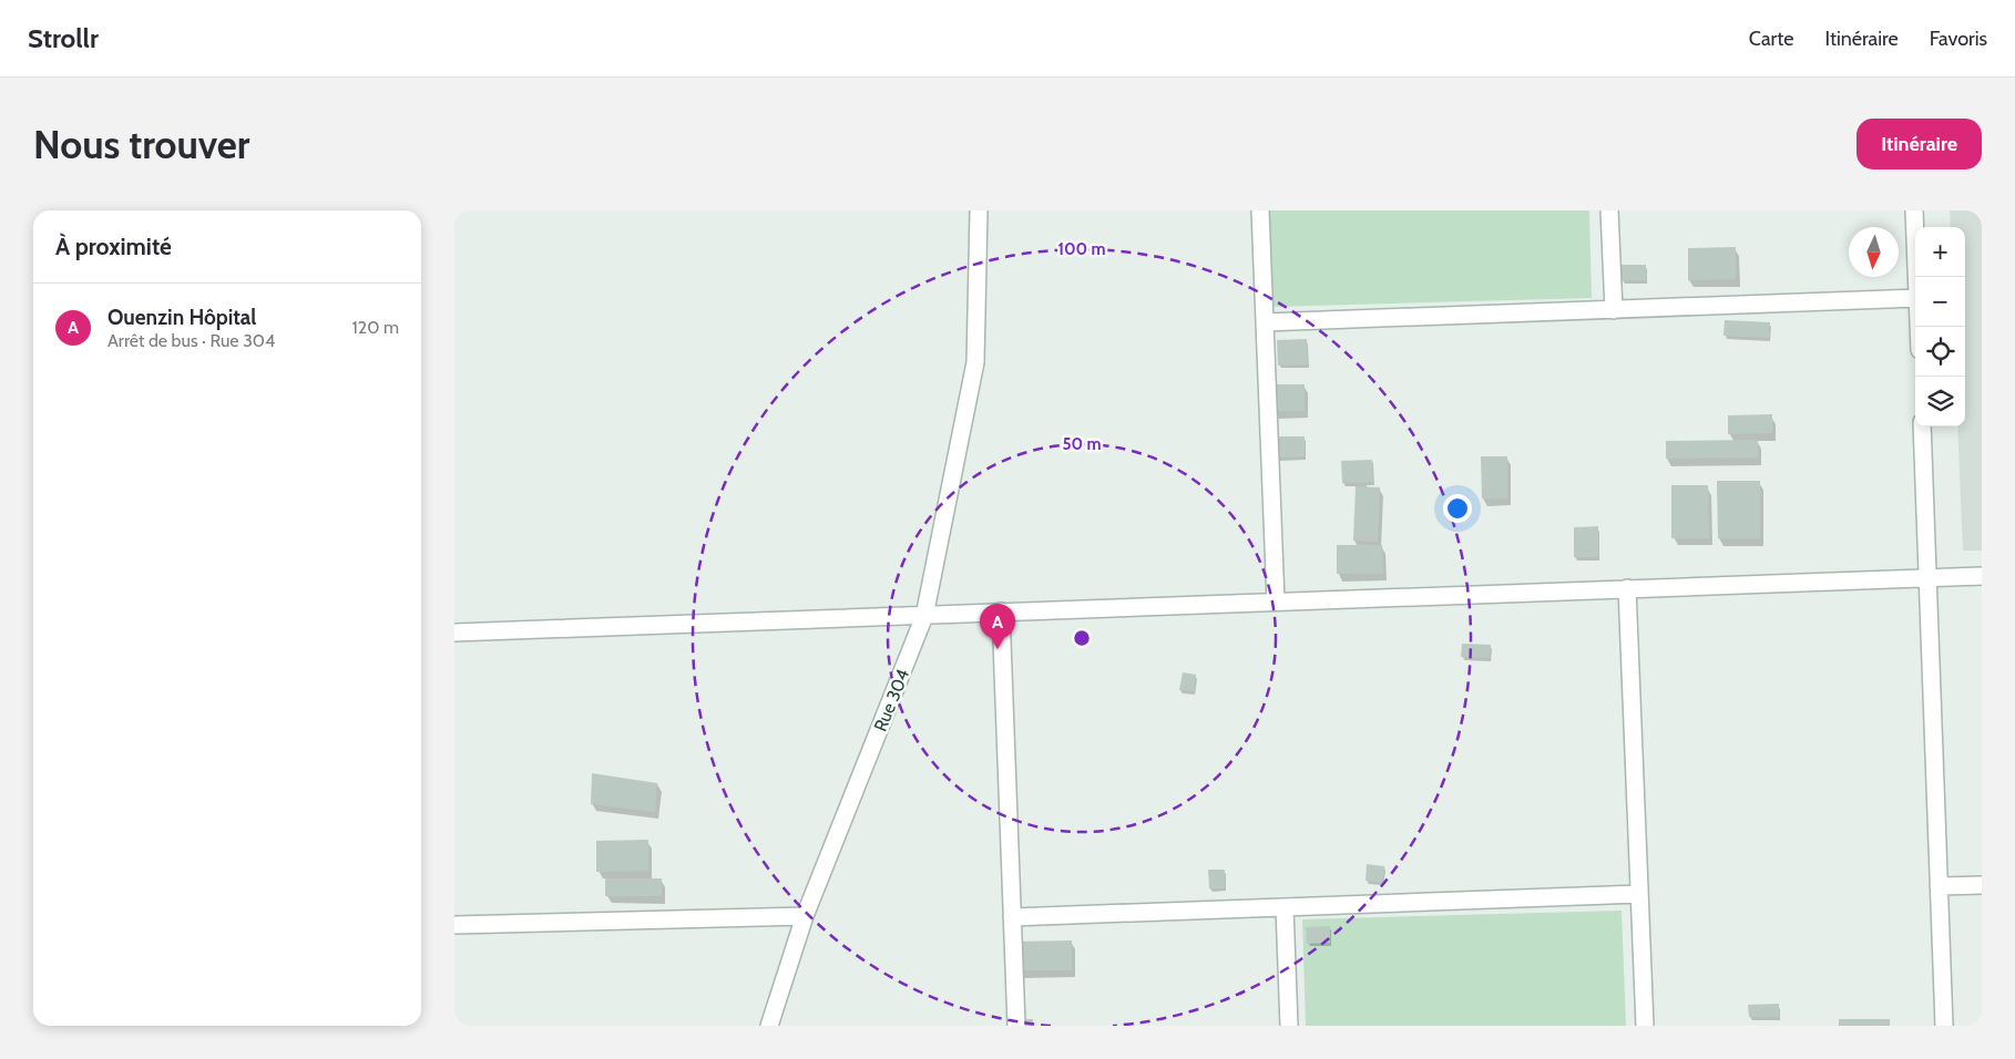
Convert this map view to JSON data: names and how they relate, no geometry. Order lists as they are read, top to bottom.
{
  "streets": {
    "street": ["Rue 304"]
  },
  "north": "bottom",
  "page": {
    "header": "Strollr",
    "nav": ["Carte", "Itinéraire", "Favoris"],
    "buttons": "Itinéraire",
    "title": "Nous trouver",
    "heading": "À proximité",
    "map_buttons": ["+", "−"],
    "list": [
      {
        "mark": "A",
        "name": "Ouenzin Hôpital",
        "note": "Arrêt de bus · Rue 304",
        "value": "120 m"
      }
    ],
    "pins": "A"
  },
  "rings": ["100 m", "50 m"]
}
